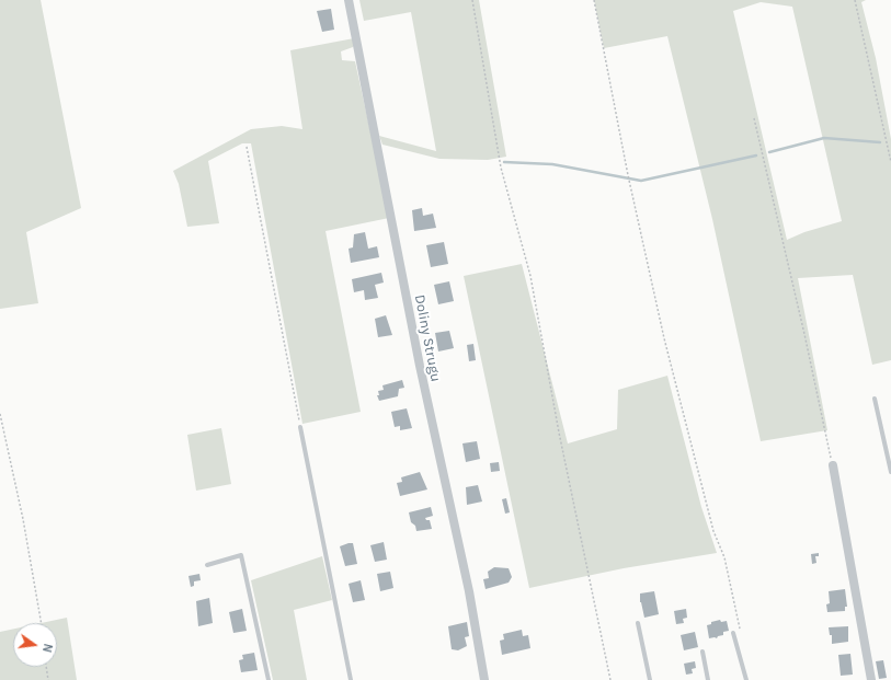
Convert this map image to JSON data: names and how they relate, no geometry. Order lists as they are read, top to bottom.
{
  "streets": {
    "street": ["Doliny Strugu"]
  },
  "north": "right"
}
